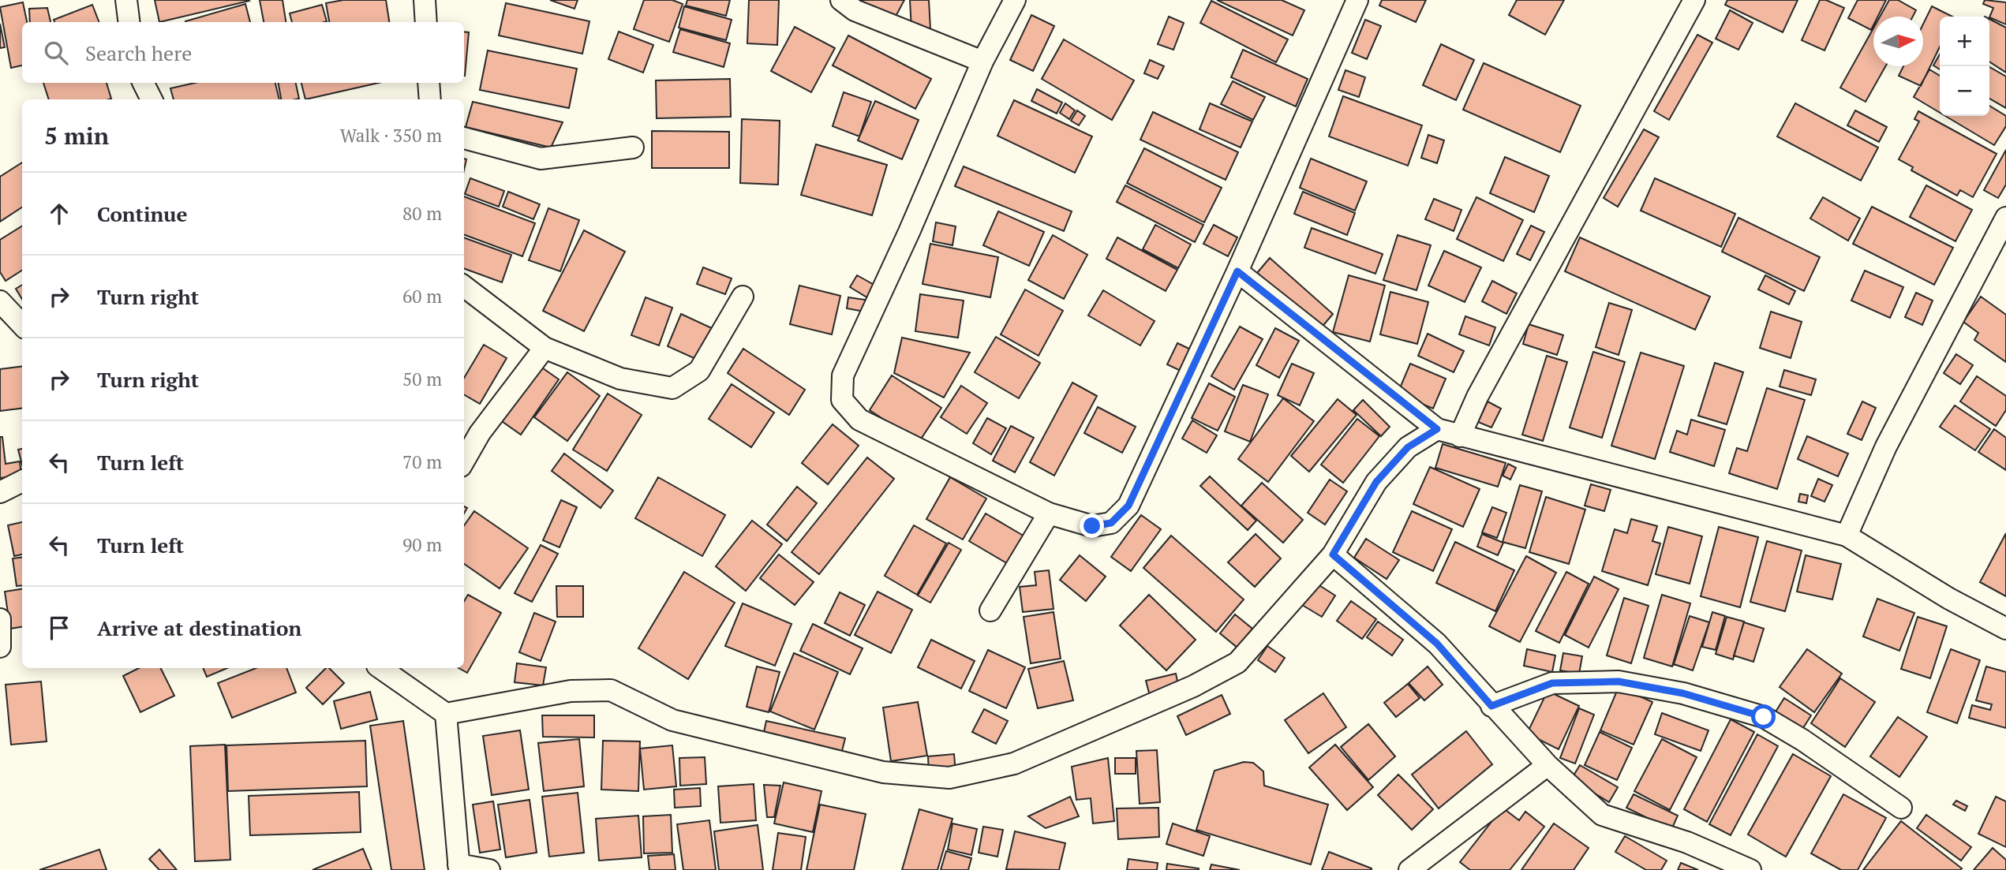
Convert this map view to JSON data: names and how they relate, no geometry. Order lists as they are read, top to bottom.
{
  "north": "right",
  "page": {
    "map_buttons": ["+", "−"],
    "search": "Search here",
    "heading": ["5 min", "Walk · 350 m"],
    "list": [
      ["Continue", "80 m"],
      ["Turn right", "60 m"],
      ["Turn right", "50 m"],
      ["Turn left", "70 m"],
      ["Turn left", "90 m"],
      "Arrive at destination"
    ]
  }
}
